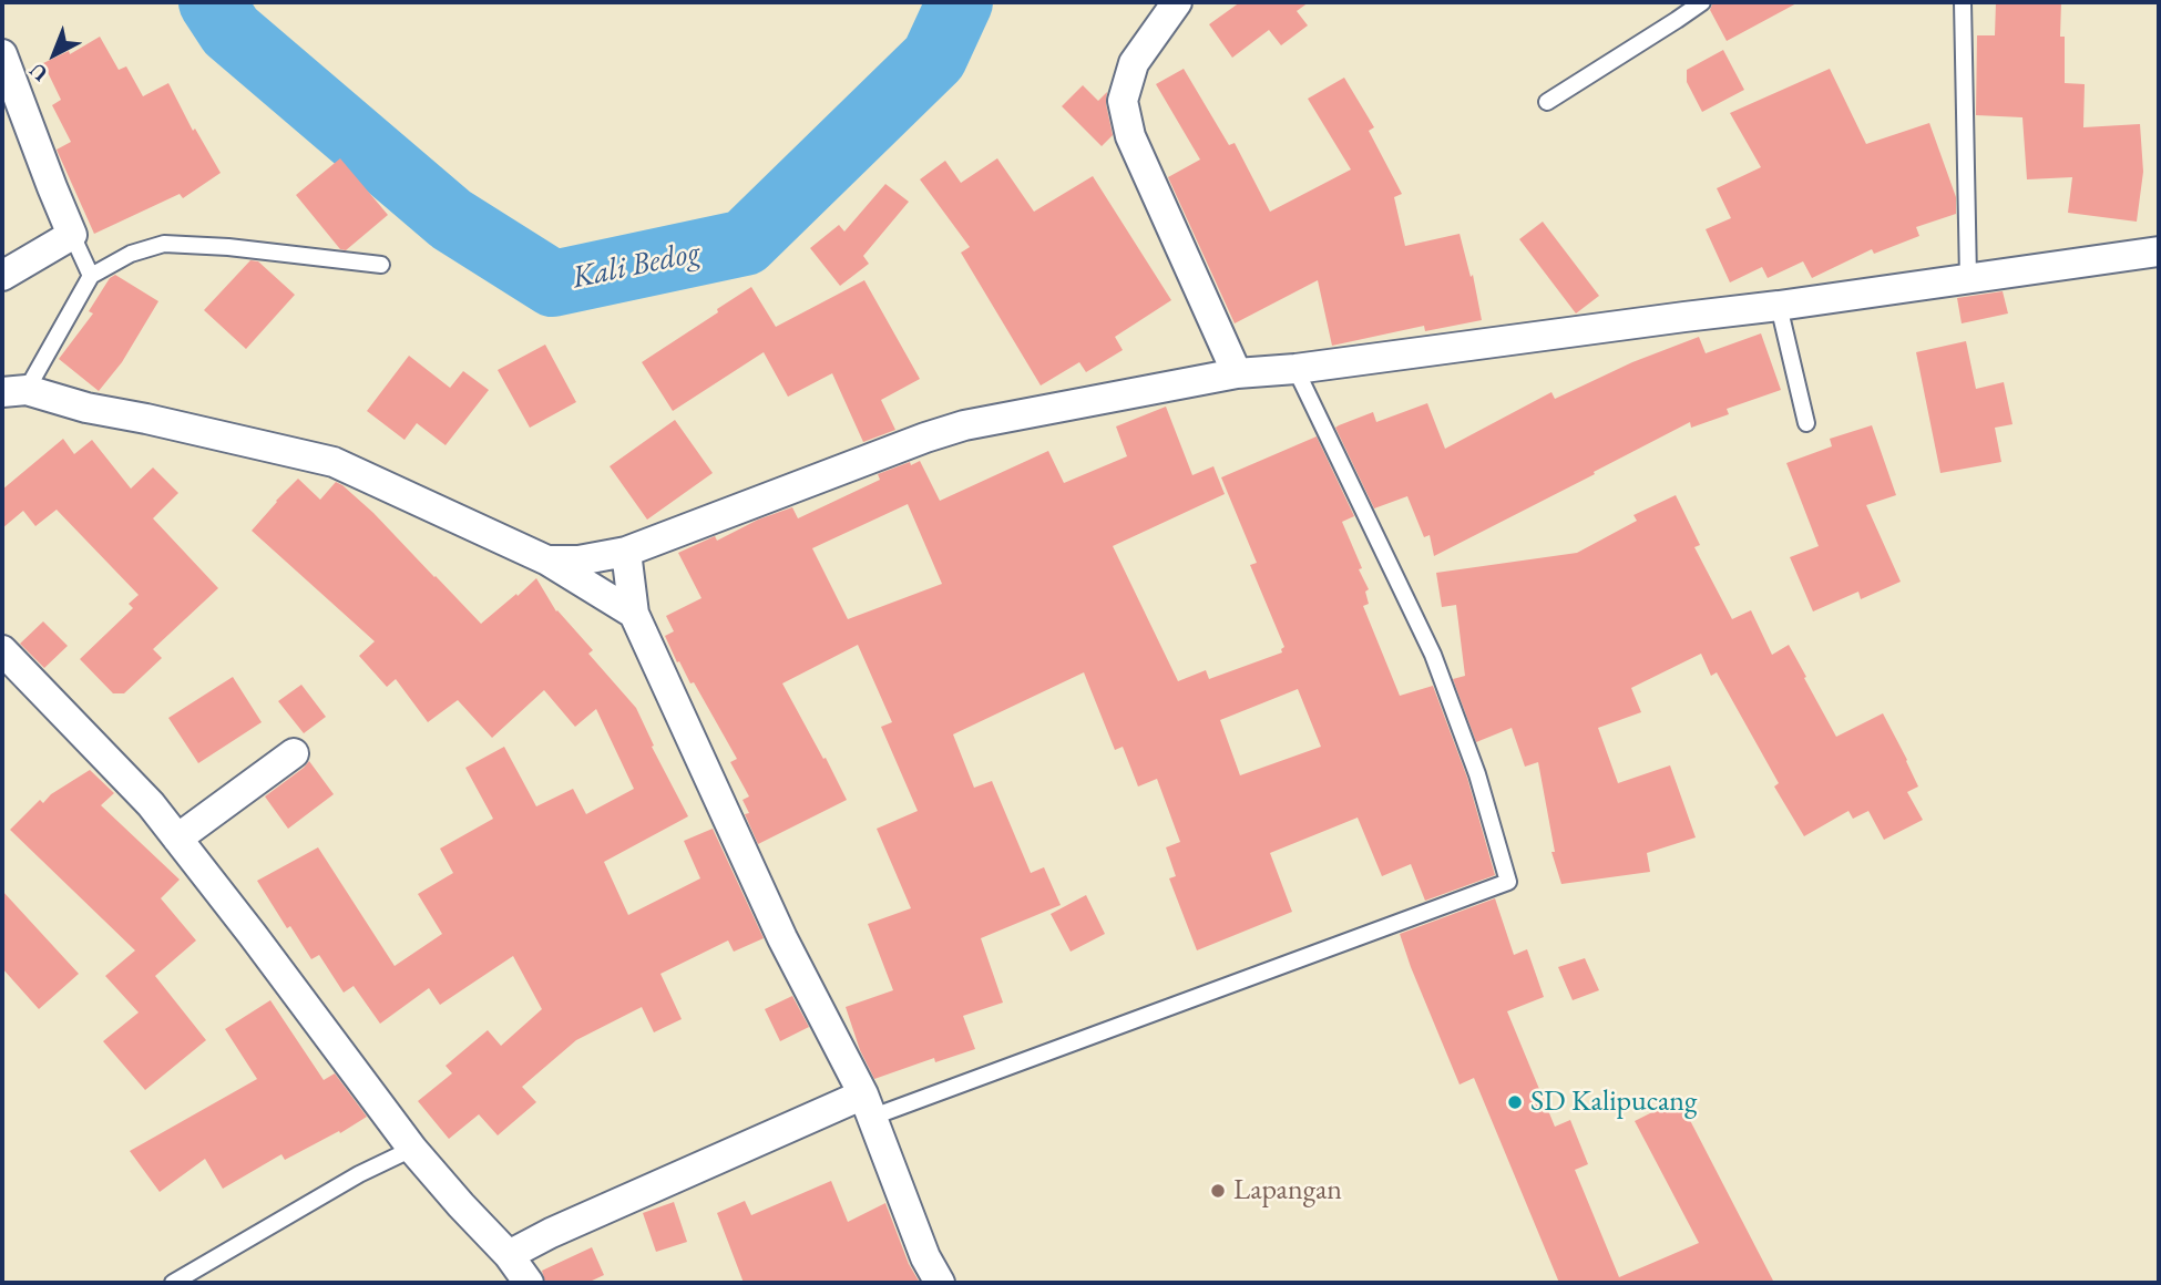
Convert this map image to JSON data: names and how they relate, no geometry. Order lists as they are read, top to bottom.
{
  "water": ["Kali Bedog"],
  "places": ["SD Kalipucang", "Lapangan"],
  "north": "bottom left"
}
